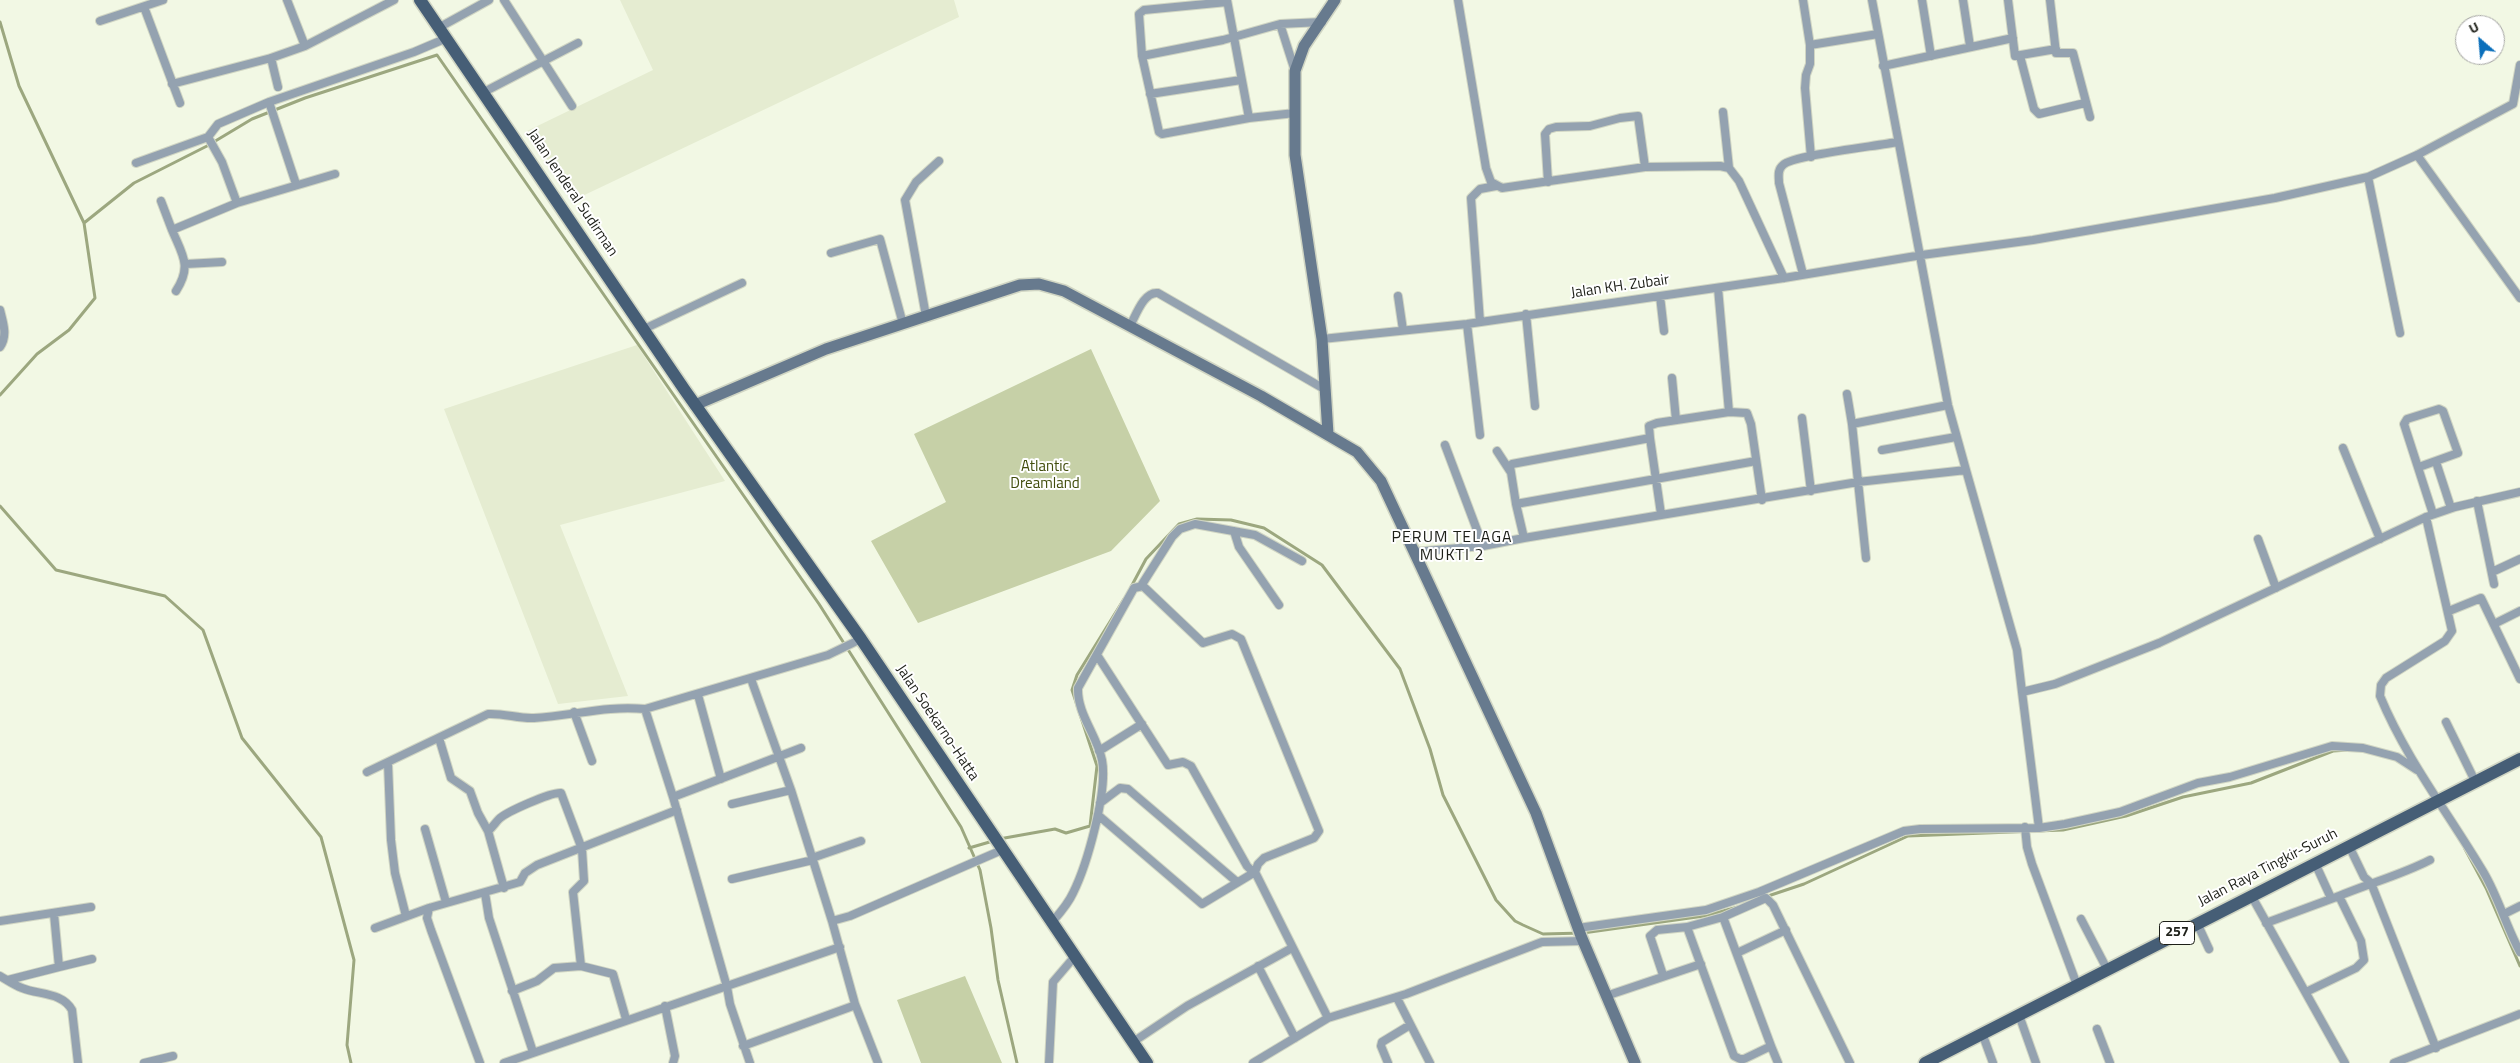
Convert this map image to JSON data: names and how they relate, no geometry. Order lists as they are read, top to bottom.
{
  "streets": {
    "main road": [
      "Jalan Jenderal Sudirman",
      "Jalan Soekarno-Hatta",
      "Jalan Raya Tingkir-Suruh",
      "257"
    ],
    "street": ["Jalan KH. Zubair"]
  },
  "crossings": [
    ["Jalan Jenderal Sudirman", "Jalan Soekarno-Hatta"]
  ],
  "districts": ["PERUM TELAGA MUKTI 2"],
  "parks": ["Atlantic Dreamland"],
  "north": "top left"
}
